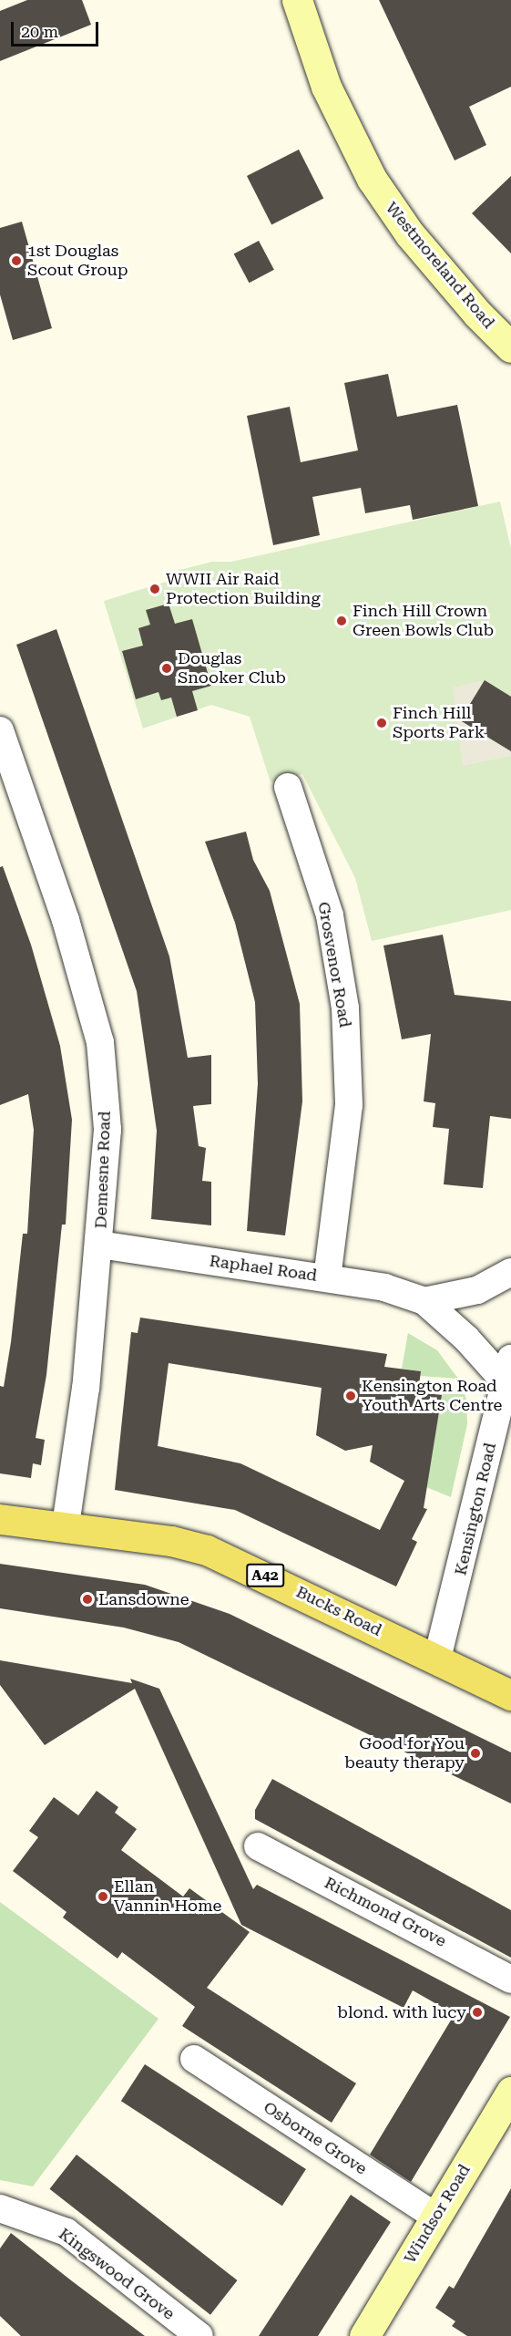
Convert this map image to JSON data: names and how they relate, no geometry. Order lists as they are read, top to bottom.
{
  "streets": {
    "main road": [
      "Westmoreland Road",
      "A42",
      "Bucks Road",
      "Windsor Road"
    ],
    "street": [
      "Grosvenor Road",
      "Demesne Road",
      "Raphael Road",
      "Kensington Road",
      "Richmond Grove",
      "Osborne Grove",
      "Kingswood Grove"
    ]
  },
  "crossings": [
    ["Grosvenor Road", "Raphael Road"],
    ["Demesne Road", "Raphael Road"],
    ["Demesne Road", "Bucks Road"],
    ["Raphael Road", "Kensington Road"],
    ["Kensington Road", "Bucks Road"],
    ["Osborne Grove", "Windsor Road"]
  ],
  "places": [
    "1st Douglas Scout Group",
    "WWII Air Raid Protection Building",
    "Finch Hill Crown Green Bowls Club",
    "Douglas Snooker Club",
    "Finch Hill Sports Park",
    "Kensington Road Youth Arts Centre",
    "Lansdowne",
    "Good for You beauty therapy",
    "Ellan Vannin Home",
    "blond. with lucy"
  ],
  "scale_bar": "20 m"
}
